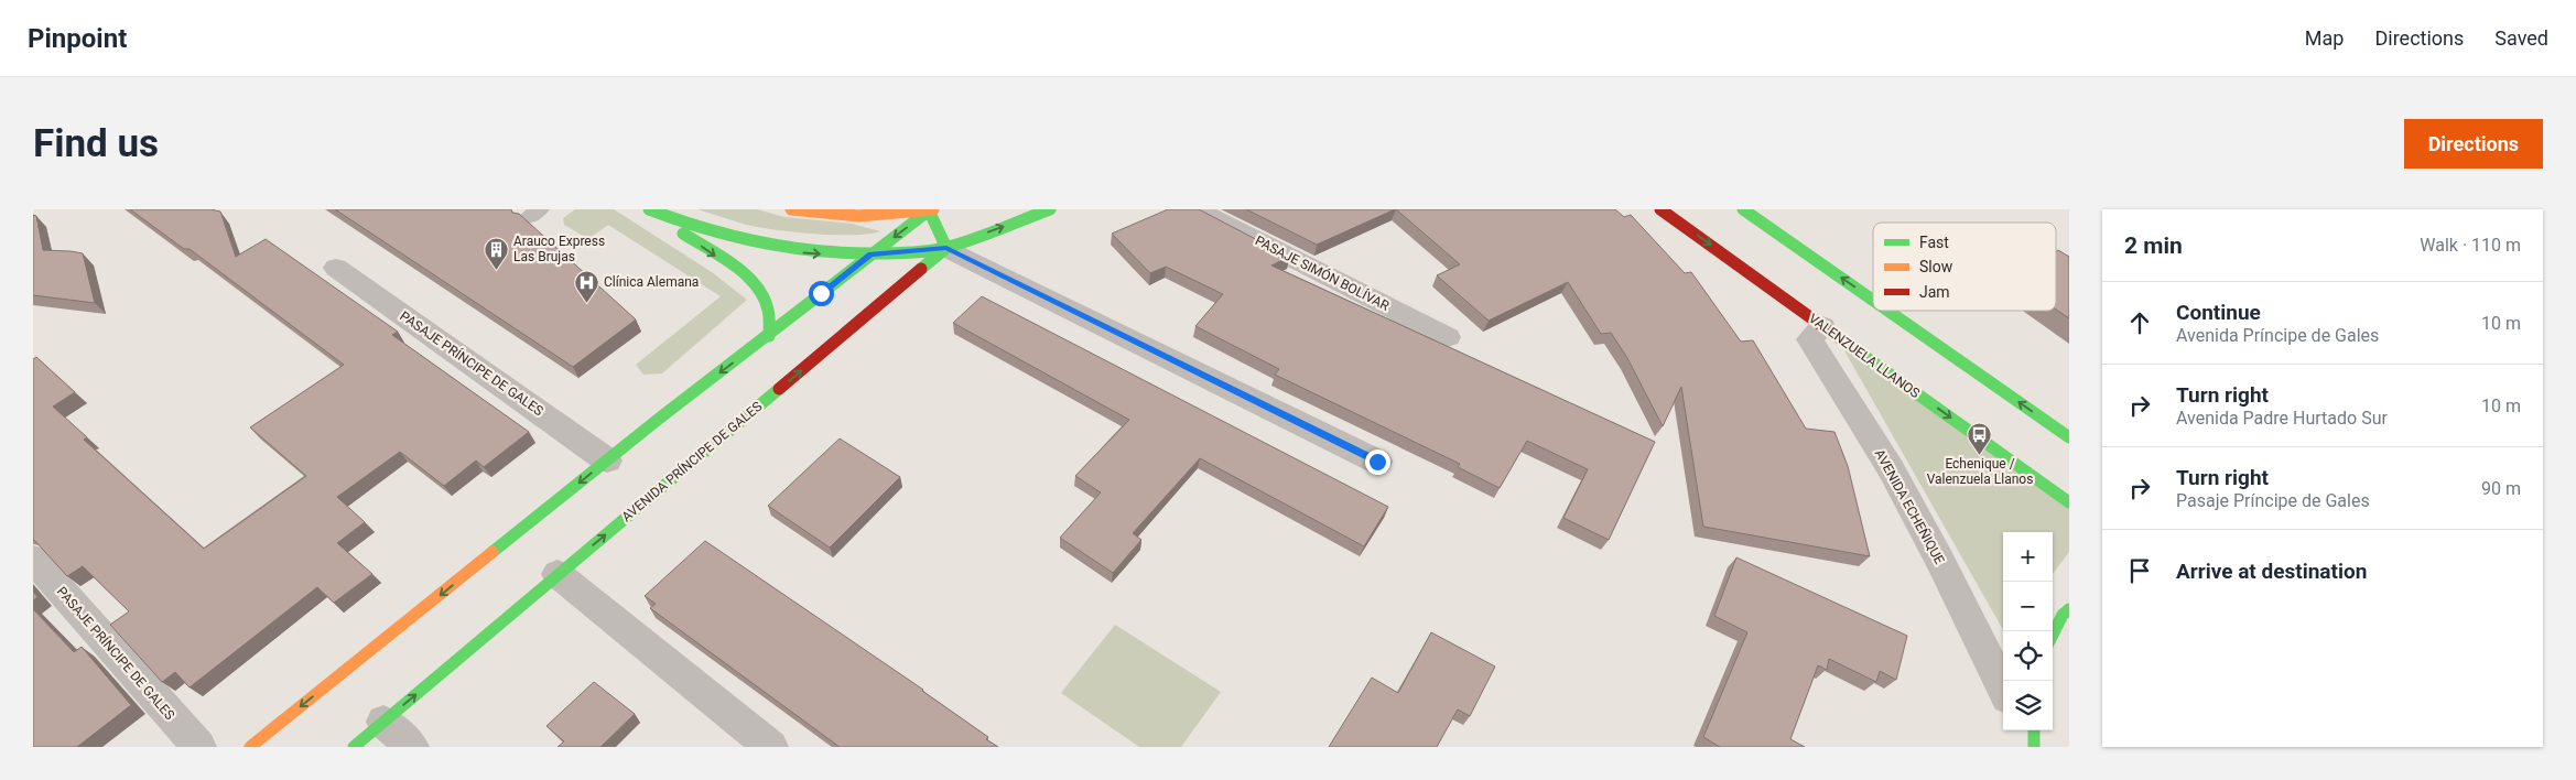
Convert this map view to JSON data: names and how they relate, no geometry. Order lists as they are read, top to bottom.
{
  "streets": {
    "main road": ["VALENZUELA LLANOS", "AVENIDA PRÍNCIPE DE GALES"],
    "street": ["PASAJE SIMÓN BOLÍVAR", "PASAJE PRÍNCIPE DE GALES", "AVENIDA ECHEÑIQUE"]
  },
  "crossings": [
    ["VALENZUELA LLANOS", "AVENIDA ECHEÑIQUE"]
  ],
  "places": {
    "building": ["Arauco Express Las Brujas"],
    "hospital": ["Clínica Alemana"],
    "bus stop": ["Echenique / Valenzuela Llanos"]
  },
  "legend": ["Fast", "Slow", "Jam"],
  "page": {
    "header": "Pinpoint",
    "nav": ["Map", "Directions", "Saved"],
    "buttons": "Directions",
    "title": "Find us",
    "heading": ["2 min", "Walk · 110 m"],
    "list": [
      ["Continue", "Avenida Príncipe de Gales", "10 m"],
      ["Turn right", "Avenida Padre Hurtado Sur", "10 m"],
      ["Turn right", "Pasaje Príncipe de Gales", "90 m"],
      "Arrive at destination"
    ],
    "map_buttons": ["+", "−"]
  }
}
